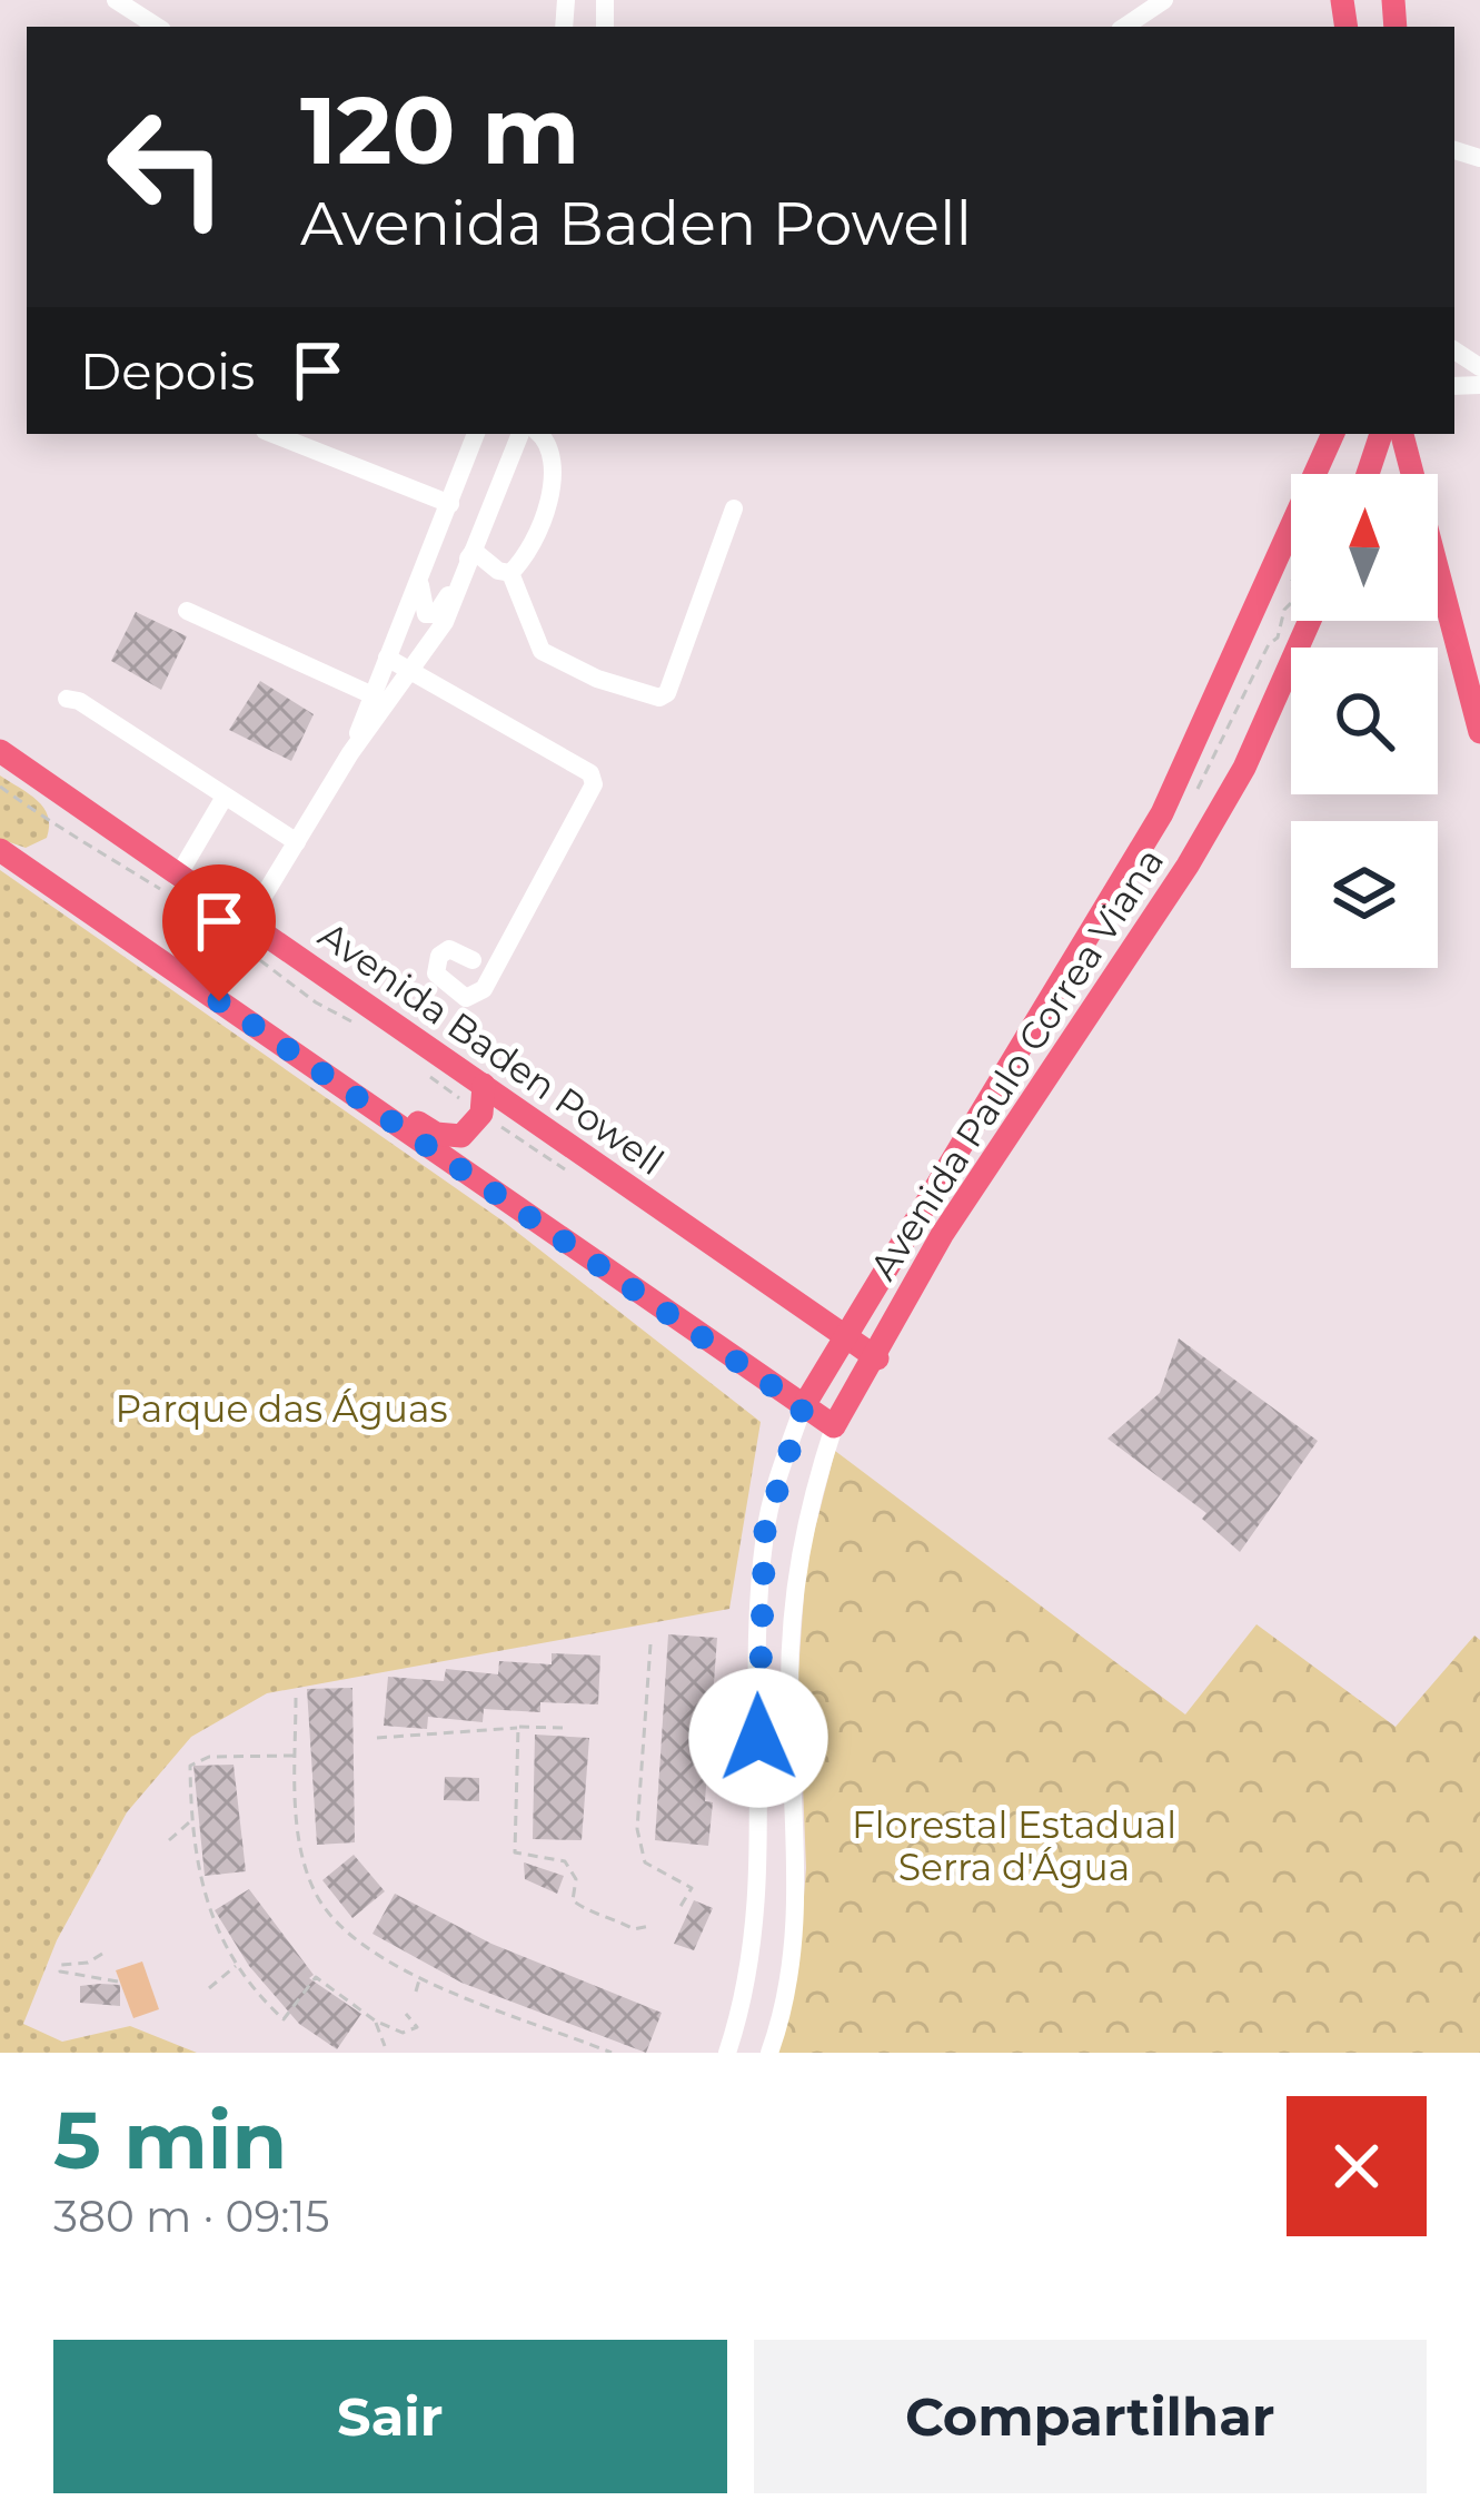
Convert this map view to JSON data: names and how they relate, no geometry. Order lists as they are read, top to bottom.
{
  "streets": {
    "main road": ["Avenida Baden Powell", "Avenida Paulo Correa Viana"]
  },
  "crossings": [
    ["Avenida Baden Powell", "Avenida Paulo Correa Viana"]
  ],
  "parks": ["Parque das Águas", "Florestal Estadual Serra d'Água"],
  "north": "top",
  "page": {
    "turn": ["120 m", "Avenida Baden Powell"],
    "then": "Depois",
    "heading": ["5 min", "380 m · 09:15"],
    "buttons": ["Sair", "Compartilhar"]
  }
}
